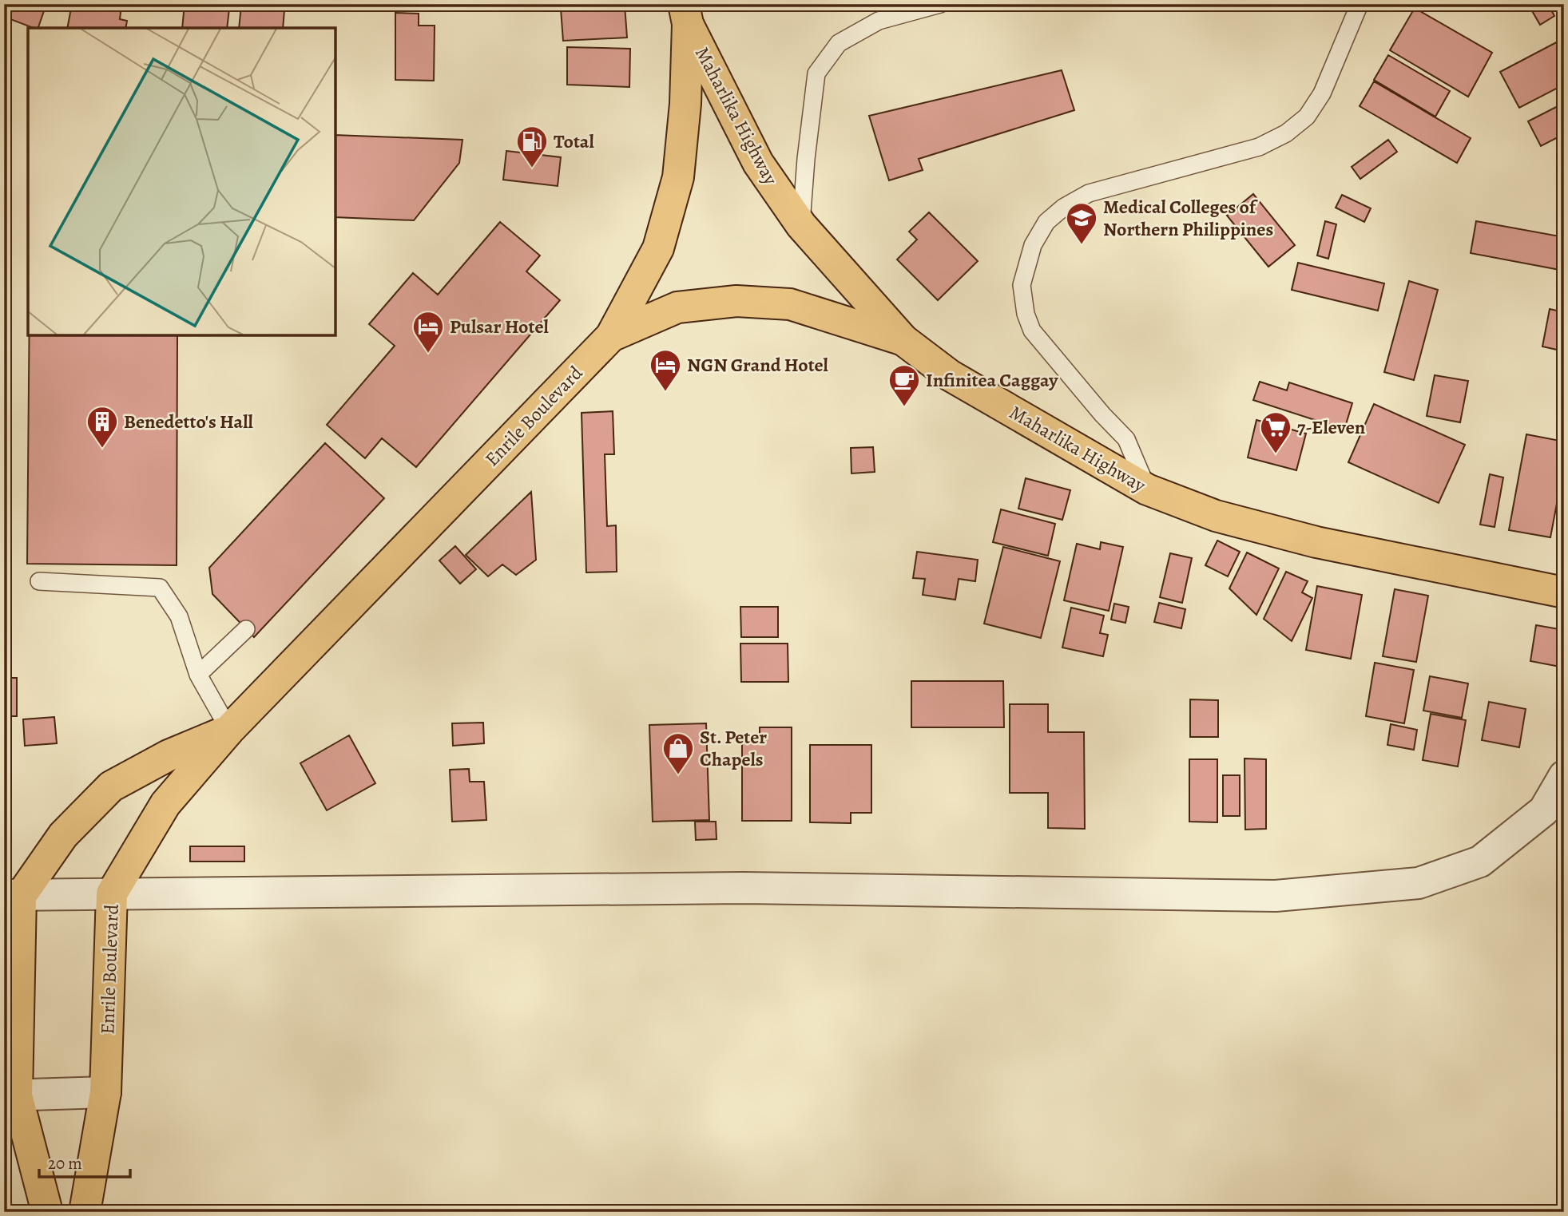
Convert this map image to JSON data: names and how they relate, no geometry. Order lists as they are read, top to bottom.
{
  "streets": {
    "main road": ["Maharlika Highway", "Enrile Boulevard"]
  },
  "crossings": [
    ["Maharlika Highway", "Enrile Boulevard"]
  ],
  "places": {
    "fuel station": ["Total"],
    "school or university": ["Medical Colleges of Northern Philippines"],
    "hotel": ["Pulsar Hotel", "NGN Grand Hotel"],
    "cafe": ["Infinitea Caggay"],
    "building": ["Benedetto's Hall"],
    "supermarket": ["7-Eleven"],
    "shop": ["St. Peter Chapels"]
  },
  "scale_bar": "20 m"
}
